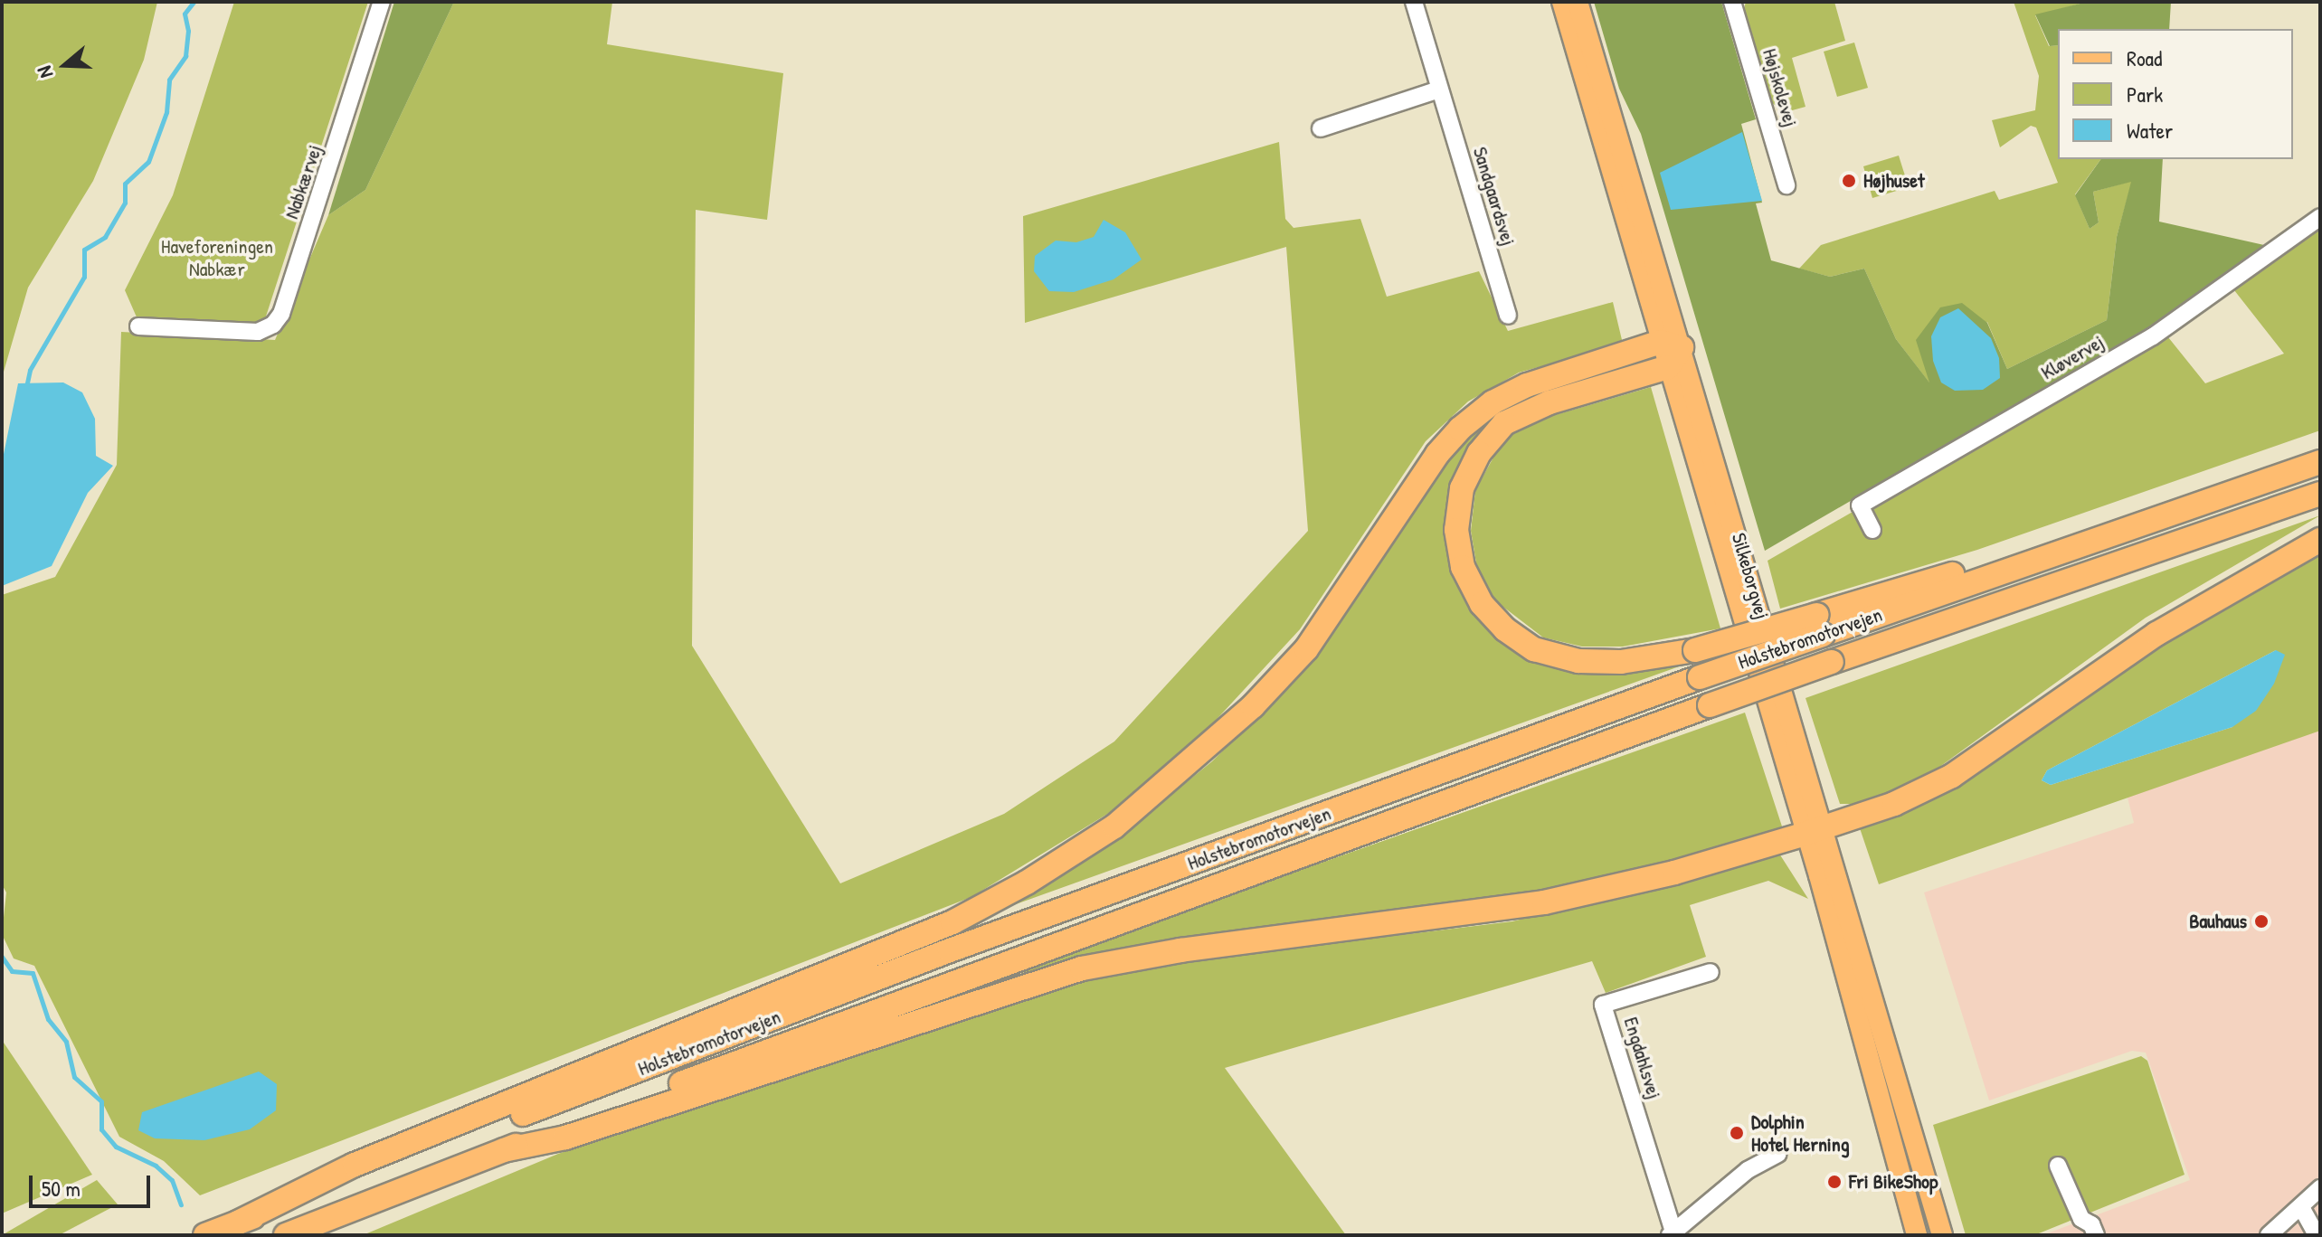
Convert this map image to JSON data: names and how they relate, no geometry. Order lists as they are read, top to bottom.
{
  "streets": {
    "highway": ["Holstebromotorvejen"],
    "main road": ["Silkeborgvej"],
    "street": [
      "Højskolevej",
      "Nabkærvej",
      "Sandgaardsvej",
      "Kløvervej",
      "Engdahlsvej"
    ]
  },
  "parks": ["Haveforeningen Nabkær"],
  "places": [
    "Højhuset",
    "Bauhaus",
    "Dolphin Hotel Herning",
    "Fri BikeShop"
  ],
  "legend": ["Road", "Park", "Water"],
  "scale_bar": "50 m",
  "north": "left"
}
